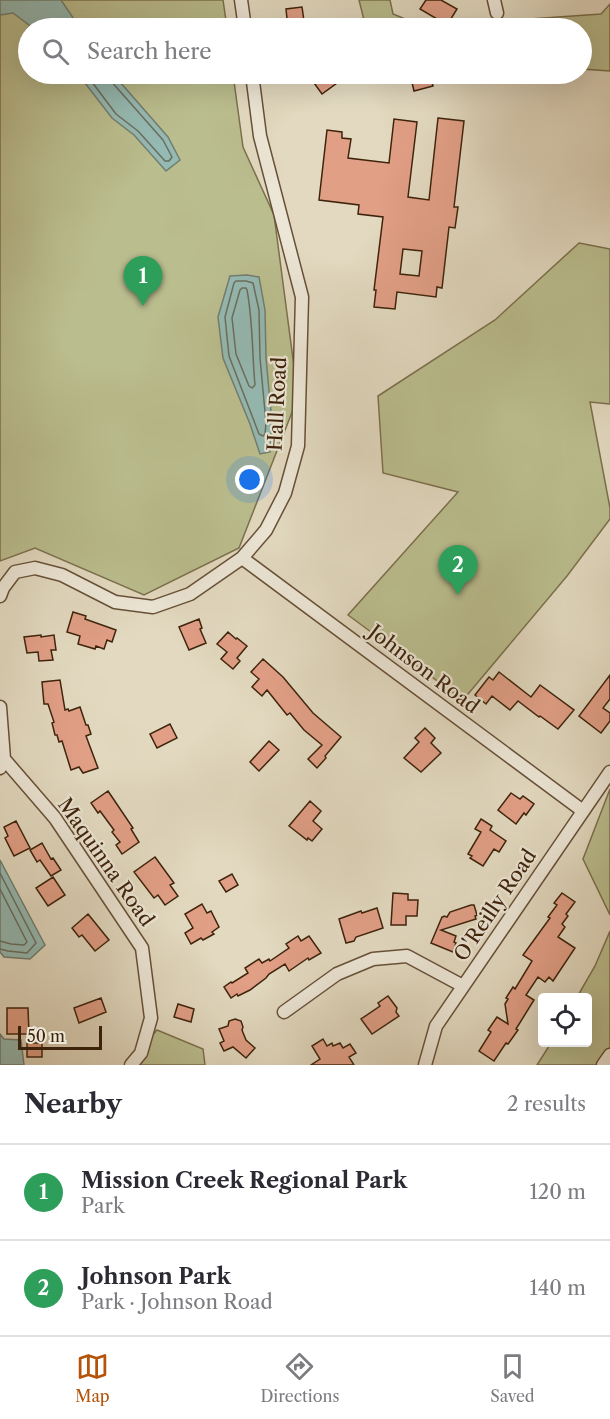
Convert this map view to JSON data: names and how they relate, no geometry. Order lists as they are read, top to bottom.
{
  "streets": {
    "street": [
      "Hall Road",
      "Johnson Road",
      "Maquinna Road",
      "O'Reilly Road"
    ]
  },
  "crossings": [
    ["Hall Road", "Johnson Road"],
    ["Johnson Road", "O'Reilly Road"]
  ],
  "scale_bar": "50 m",
  "page": {
    "search": "Search here",
    "pins": ["1", "2"],
    "scale": "50 m",
    "heading": ["Nearby", "2 results"],
    "list": [
      {
        "mark": "1",
        "name": "Mission Creek Regional Park",
        "note": "Park",
        "value": "120 m"
      },
      {
        "mark": "2",
        "name": "Johnson Park",
        "note": "Park · Johnson Road",
        "value": "140 m"
      }
    ],
    "nav": ["Map", "Directions", "Saved"]
  }
}
